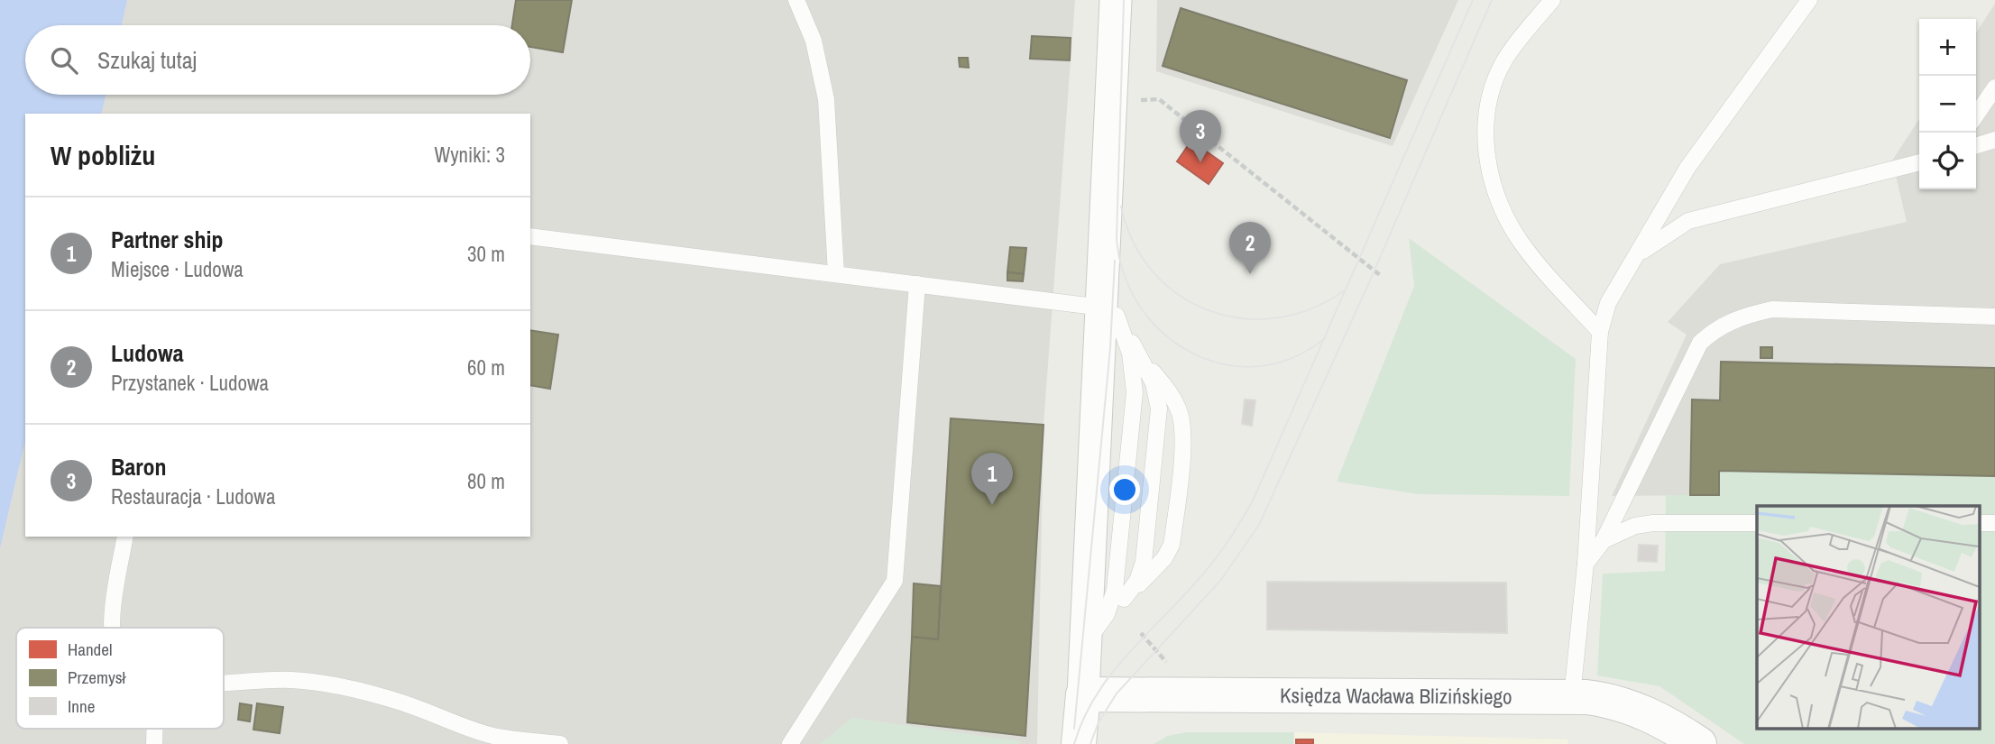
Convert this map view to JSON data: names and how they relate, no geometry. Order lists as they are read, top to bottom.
{
  "streets": {
    "street": ["Księdza Wacława Blizińskiego"]
  },
  "legend": ["Handel", "Przemysł", "Inne"],
  "page": {
    "map_buttons": ["+", "−"],
    "search": "Szukaj tutaj",
    "pins": ["3", "2", "1"],
    "heading": ["W pobliżu", "Wyniki: 3"],
    "list": [
      {
        "mark": "1",
        "name": "Partner ship",
        "note": "Miejsce · Ludowa",
        "value": "30 m"
      },
      {
        "mark": "2",
        "name": "Ludowa",
        "note": "Przystanek · Ludowa",
        "value": "60 m"
      },
      {
        "mark": "3",
        "name": "Baron",
        "note": "Restauracja · Ludowa",
        "value": "80 m"
      }
    ]
  }
}
